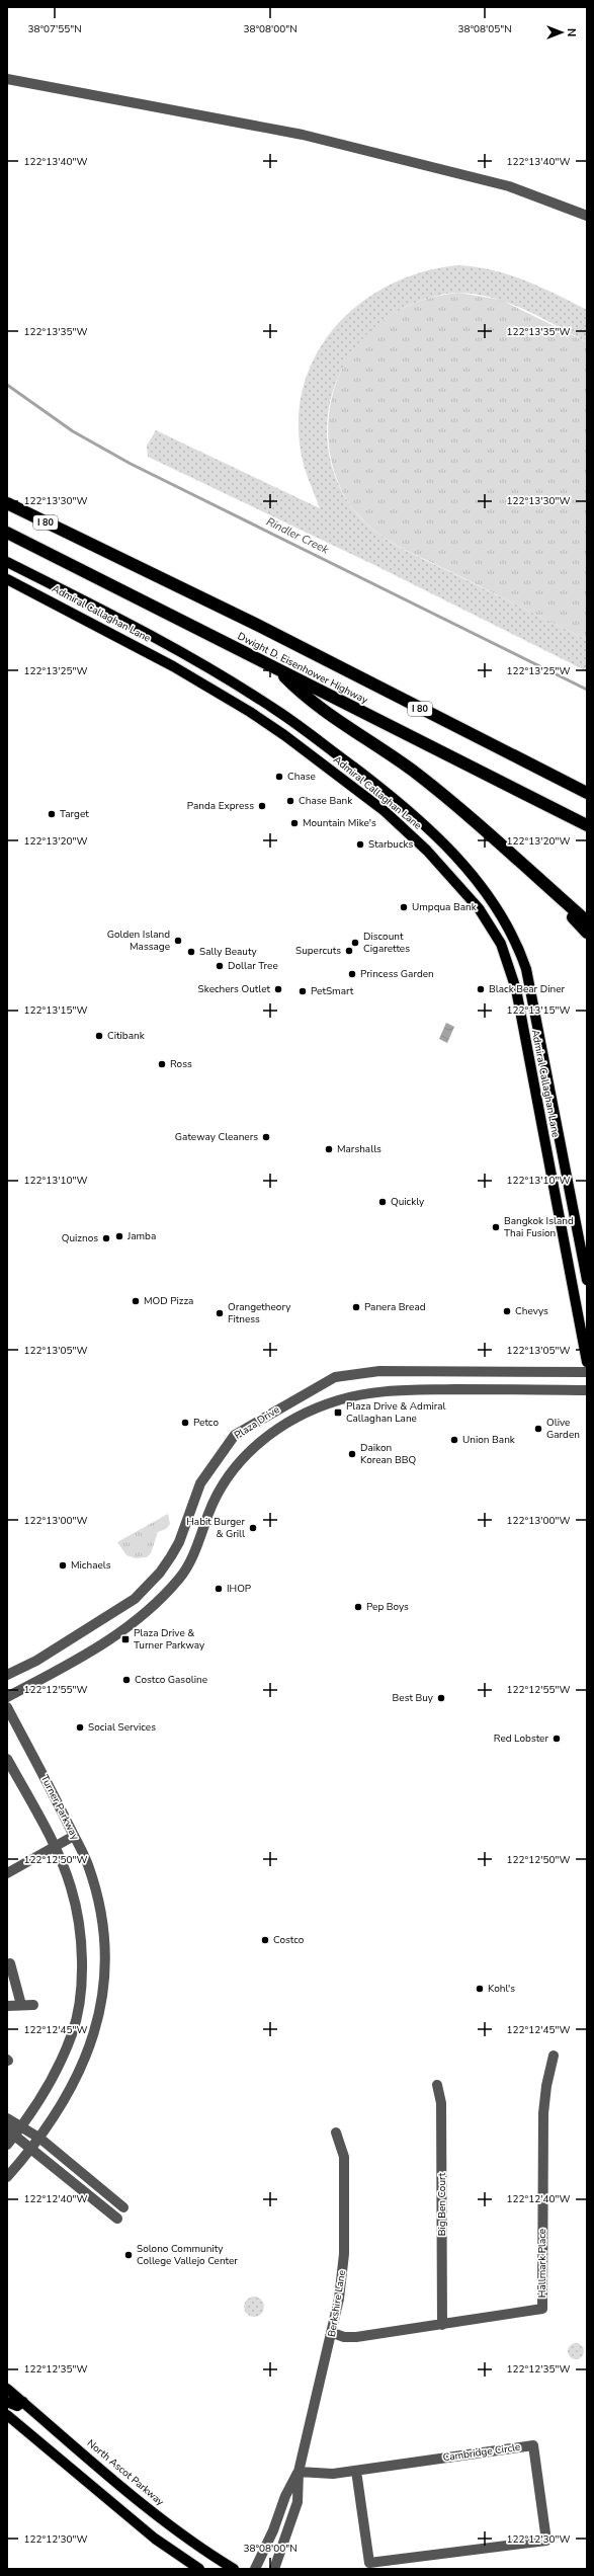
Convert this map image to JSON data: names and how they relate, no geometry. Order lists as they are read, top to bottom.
{
  "streets": {
    "highway": ["I 80", "Dwight D. Eisenhower Highway"],
    "main road": ["Admiral Callaghan Lane", "North Ascot Parkway"],
    "street": [
      "Plaza Drive",
      "Turner Parkway",
      "Big Ben Court",
      "Hallmark Place",
      "Berkshire Lane",
      "Cambridge Circle"
    ]
  },
  "crossings": [
    ["Big Ben Court", "Hallmark Place"],
    ["Hallmark Place", "Berkshire Lane"],
    ["Berkshire Lane", "Cambridge Circle"]
  ],
  "water": ["Rindler Creek"],
  "places": {
    "other": [
      "Chase",
      "Chase Bank",
      "Panda Express",
      "Target",
      "Mountain Mike's",
      "Starbucks",
      "Umpqua Bank",
      "Golden Island Massage",
      "Discount Cigarettes",
      "Supercuts",
      "Sally Beauty",
      "Dollar Tree",
      "Princess Garden",
      "Skechers Outlet",
      "Black Bear Diner",
      "PetSmart",
      "Citibank",
      "Ross",
      "Gateway Cleaners",
      "Marshalls",
      "Quickly",
      "Bangkok Island Thai Fusion",
      "Jamba",
      "Quiznos",
      "MOD Pizza",
      "Panera Bread",
      "Chevys",
      "Orangetheory Fitness",
      "Petco",
      "Olive Garden",
      "Union Bank",
      "Daikon Korean BBQ",
      "Habit Burger & Grill",
      "Michaels",
      "IHOP",
      "Pep Boys",
      "Costco Gasoline",
      "Best Buy",
      "Social Services",
      "Red Lobster",
      "Costco",
      "Kohl's",
      "Solono Community College Vallejo Center"
    ],
    "transit": ["Plaza Drive & Admiral Callaghan Lane", "Plaza Drive & Turner Parkway"]
  },
  "north": "right",
  "coordinates": [
    "38°07'55\"N",
    "38°08'00\"N",
    "38°08'05\"N",
    "122°13'40\"W",
    "122°13'35\"W",
    "122°13'30\"W",
    "122°13'25\"W",
    "122°13'20\"W",
    "122°13'15\"W",
    "122°13'10\"W",
    "122°13'05\"W",
    "122°13'00\"W",
    "122°12'55\"W",
    "122°12'50\"W",
    "122°12'45\"W",
    "122°12'40\"W",
    "122°12'35\"W",
    "122°12'30\"W"
  ]
}
